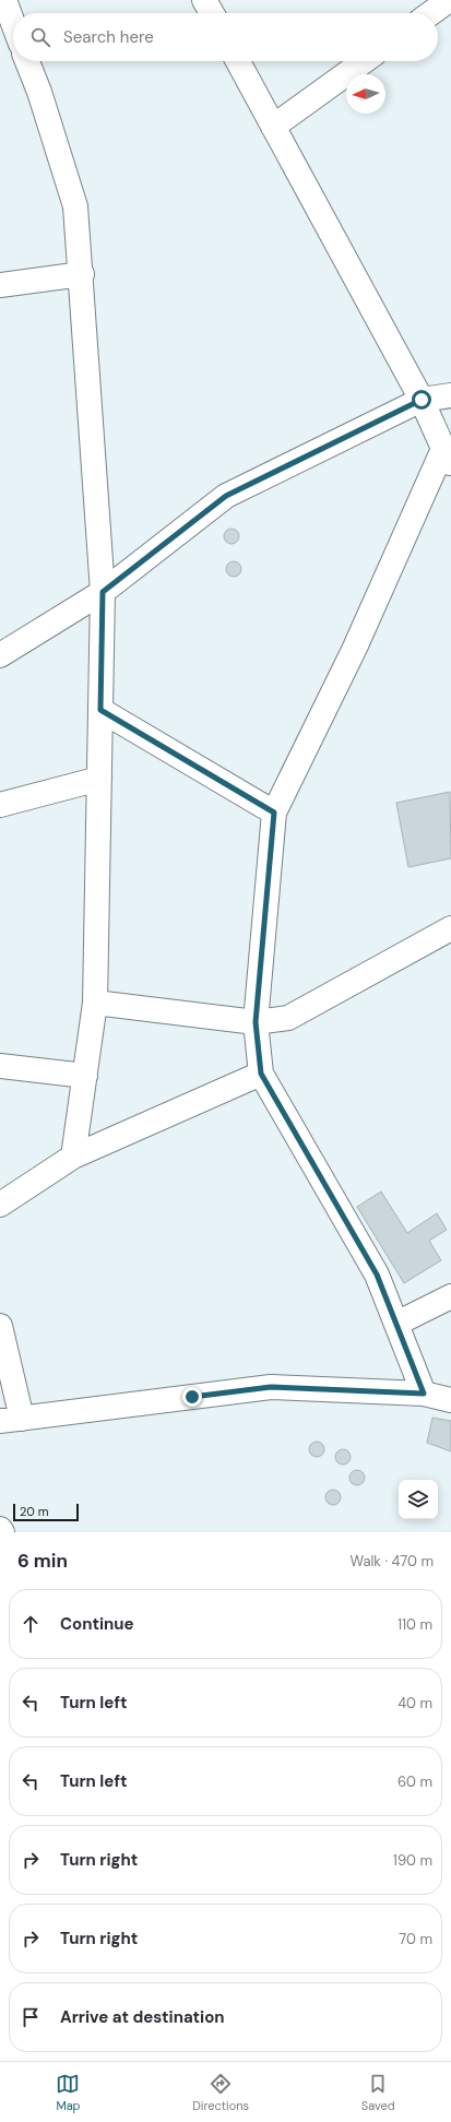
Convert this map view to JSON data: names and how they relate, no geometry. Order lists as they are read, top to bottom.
{
  "scale_bar": "20 m",
  "north": "left",
  "page": {
    "search": "Search here",
    "scale": "20 m",
    "heading": ["6 min", "Walk · 470 m"],
    "list": [
      ["Continue", "110 m"],
      ["Turn left", "40 m"],
      ["Turn left", "60 m"],
      ["Turn right", "190 m"],
      ["Turn right", "70 m"],
      "Arrive at destination"
    ],
    "nav": ["Map", "Directions", "Saved"]
  }
}
